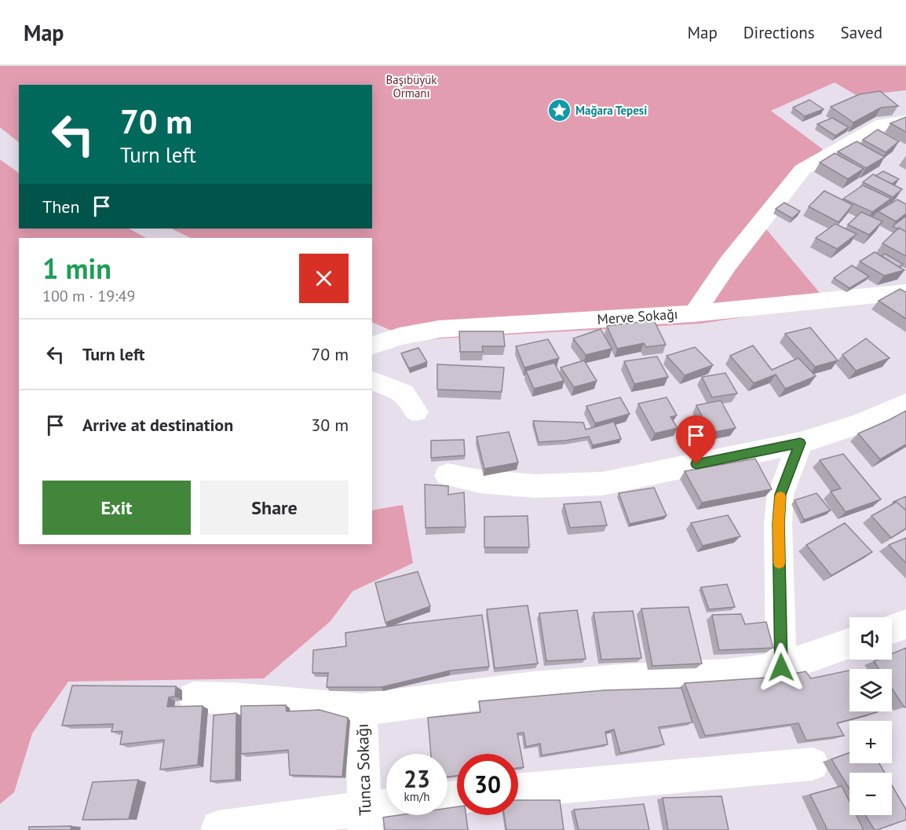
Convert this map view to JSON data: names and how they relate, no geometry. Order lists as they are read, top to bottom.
{
  "streets": {
    "street": ["Merve Sokağı", "Tunca Sokağı"]
  },
  "parks": ["Başıbüyük Ormanı"],
  "places": {
    "place": ["Mağara Tepesi"]
  },
  "page": {
    "header": "Map",
    "nav": ["Map", "Directions", "Saved"],
    "turn": ["70 m", "Turn left"],
    "then": "Then",
    "heading": ["1 min", "100 m · 19:49"],
    "list": [
      {
        "name": "Turn left",
        "value": "70 m"
      },
      {
        "name": "Arrive at destination",
        "value": "30 m"
      }
    ],
    "buttons": ["Exit", "Share"],
    "map_buttons": ["+", "−"],
    "speed": "23 km/h",
    "limit": "30"
  }
}
